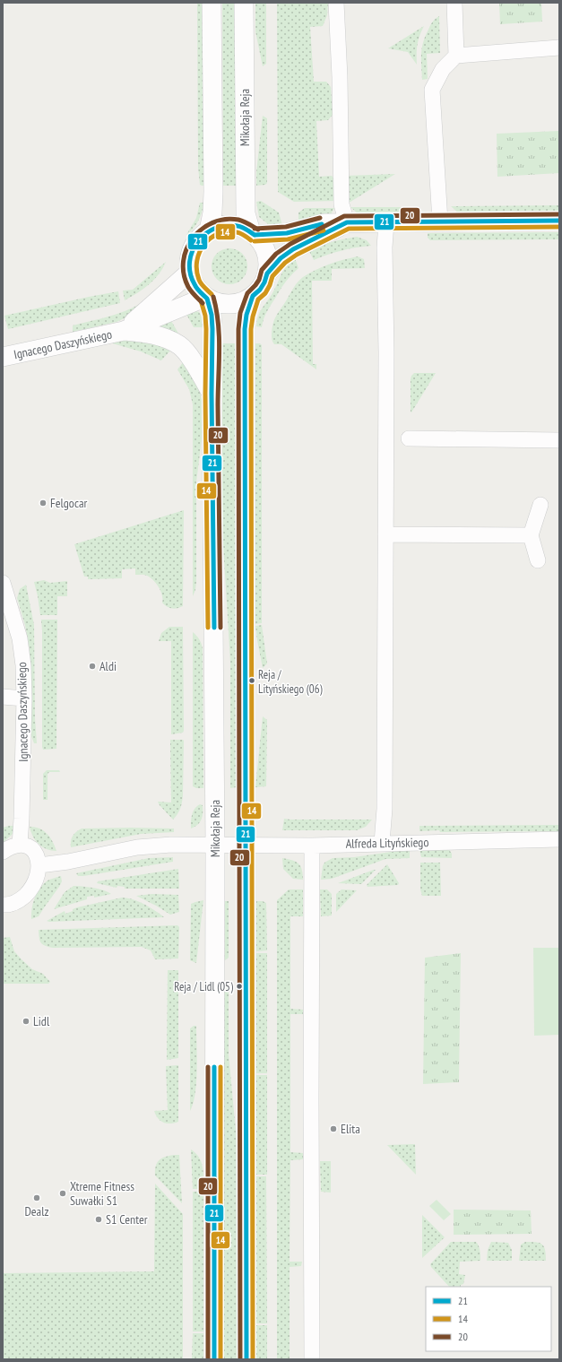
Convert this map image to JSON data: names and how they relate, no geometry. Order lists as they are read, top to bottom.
{
  "streets": {
    "street": ["Mikołaja Reja", "Ignacego Daszyńskiego", "Alfreda Lityńskiego"]
  },
  "crossings": [
    ["Mikołaja Reja", "Ignacego Daszyńskiego"],
    ["Mikołaja Reja", "Alfreda Lityńskiego"]
  ],
  "places": [
    "Felgocar",
    "Aldi",
    "Reja / Lityńskiego (06)",
    "Reja / Lidl (05)",
    "Lidl",
    "Elita",
    "Xtreme Fitness Suwałki S1",
    "Dealz",
    "S1 Center"
  ],
  "lines": ["transit line 20", "transit line 21", "transit line 14"],
  "legend": ["21", "14", "20"]
}
